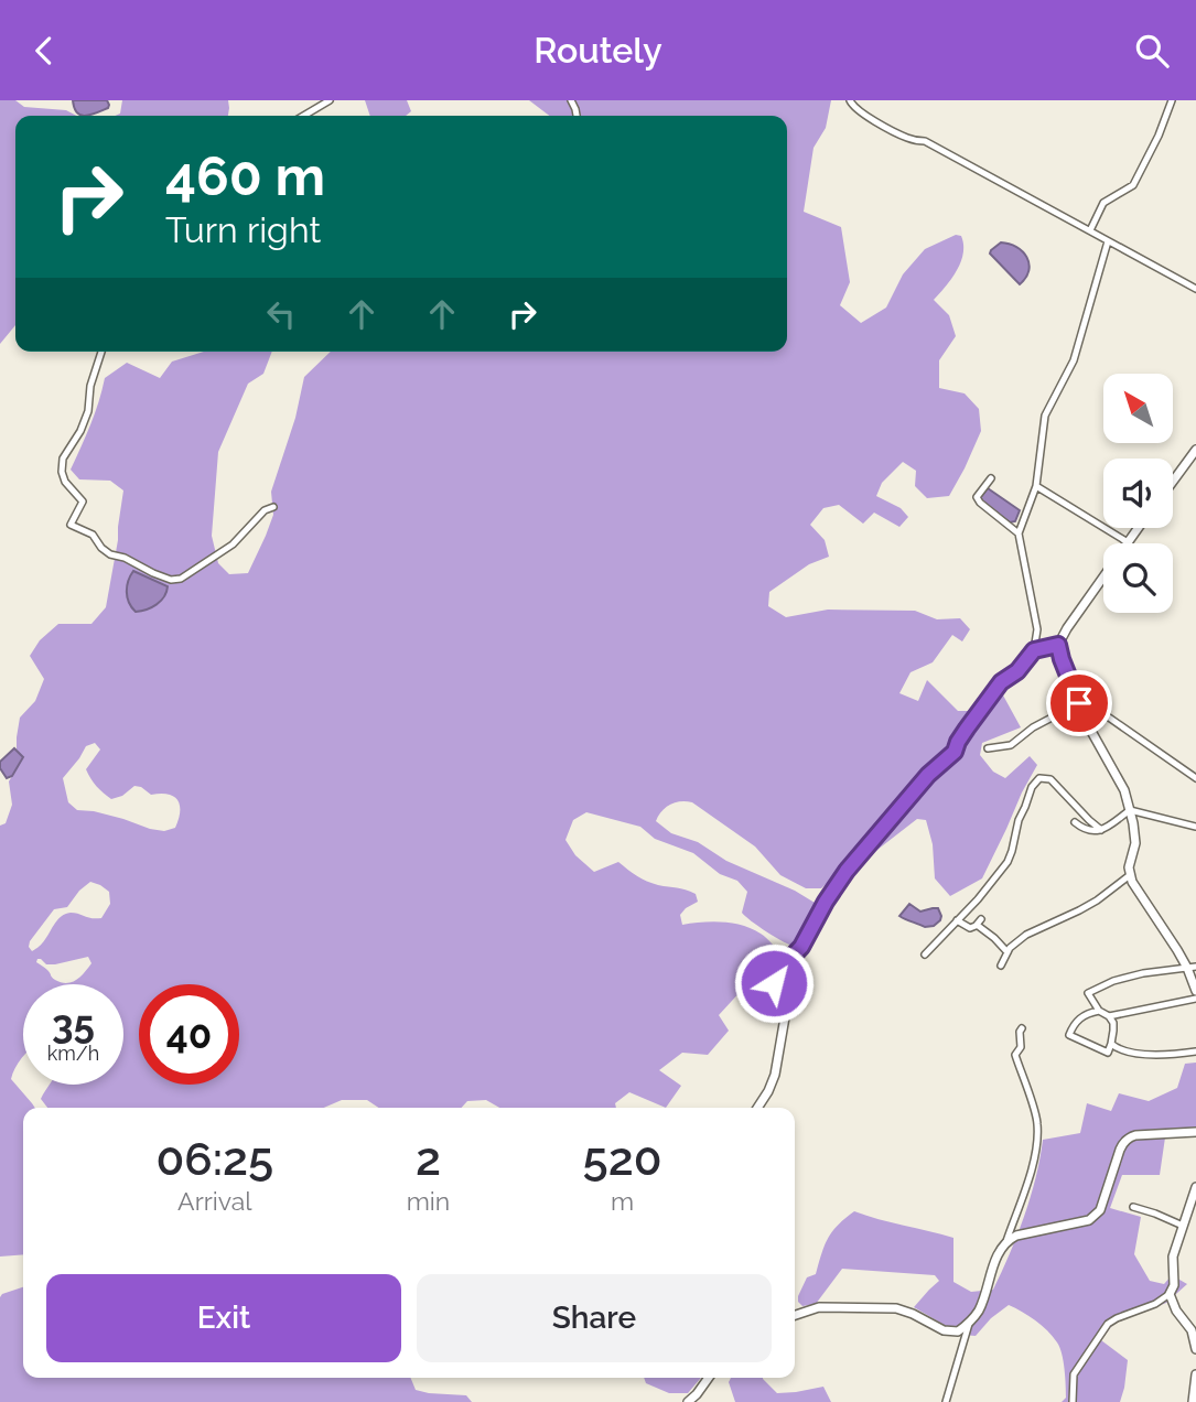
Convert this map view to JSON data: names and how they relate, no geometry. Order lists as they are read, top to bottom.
{
  "north": "top left",
  "page": {
    "header": "Routely",
    "turn": ["460 m", "Turn right"],
    "speed": "35 km/h",
    "limit": "40",
    "eta": [
      "06:25",
      "Arrival",
      "2",
      "min",
      "520",
      "m"
    ],
    "buttons": ["Exit", "Share"]
  }
}
